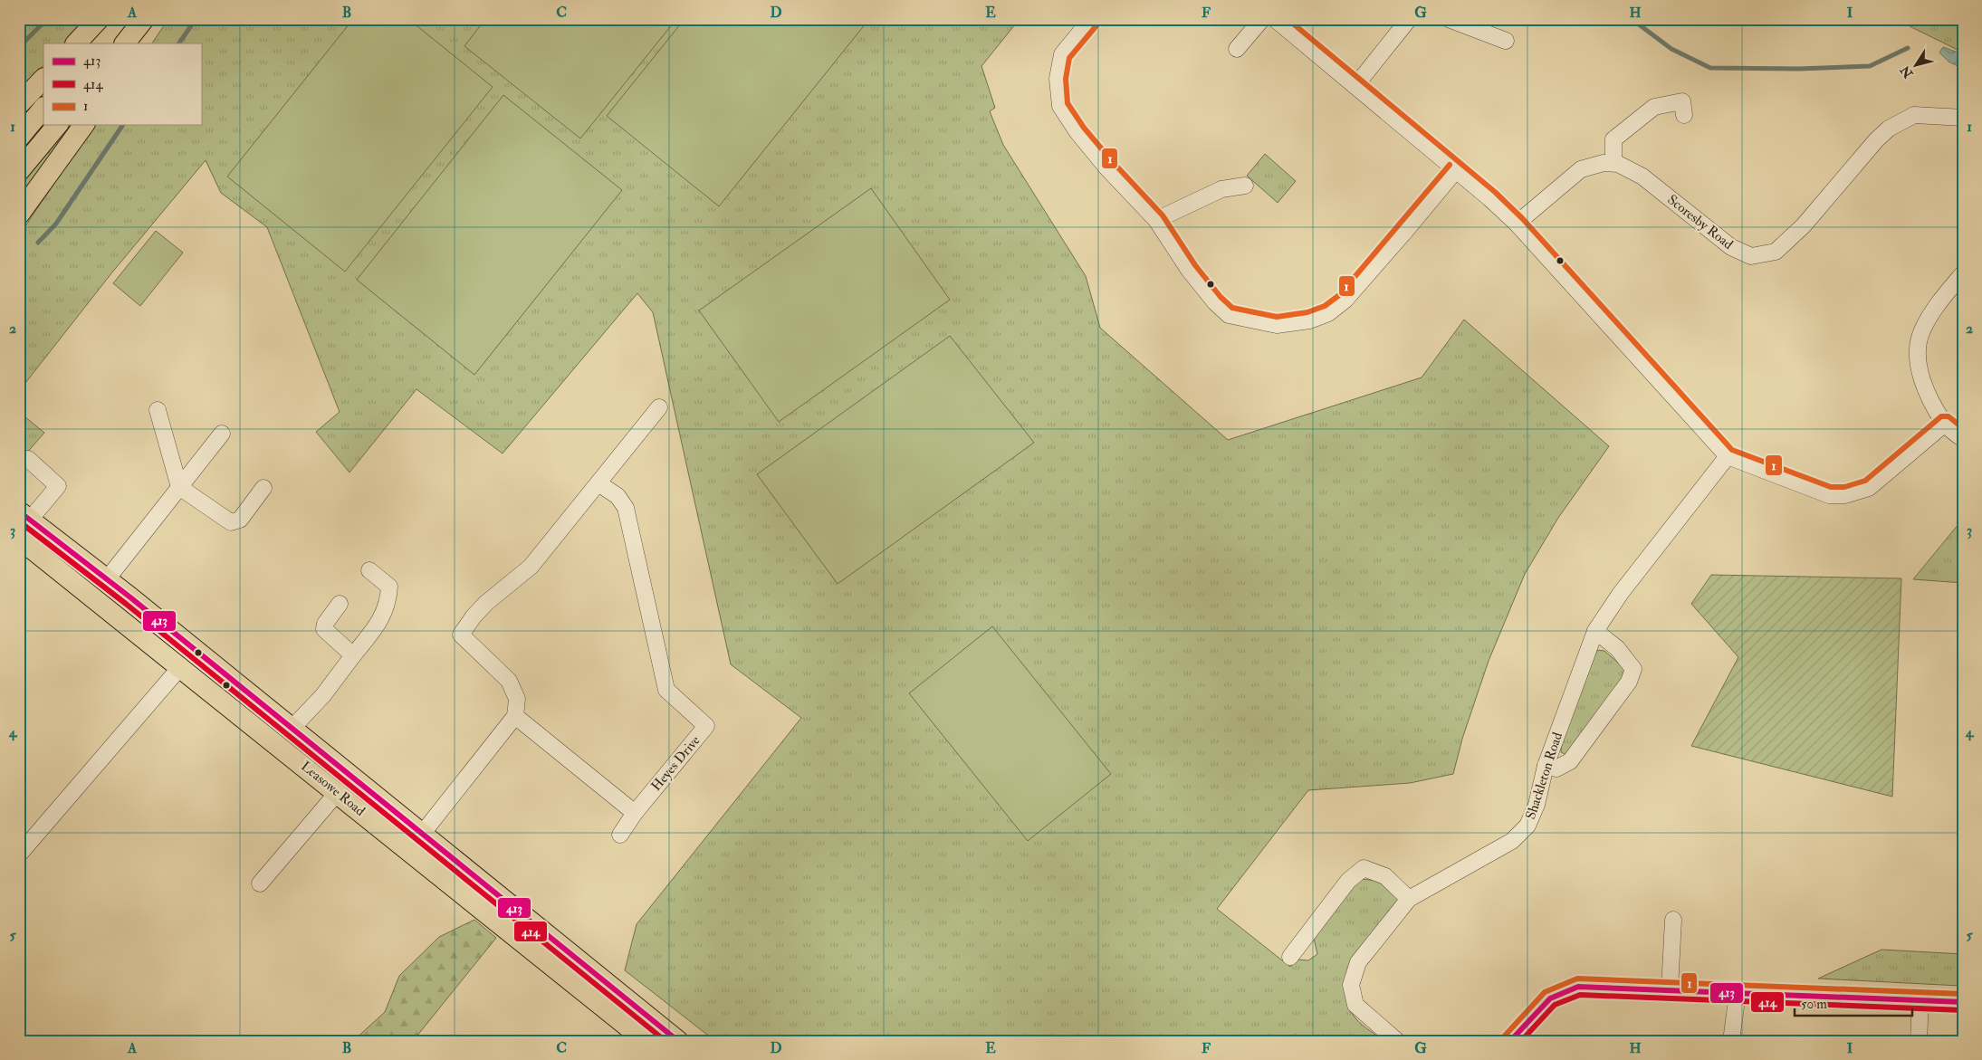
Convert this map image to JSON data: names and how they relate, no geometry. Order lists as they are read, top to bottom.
{
  "streets": {
    "main road": ["Leasowe Road"],
    "street": ["Scoresby Road", "Heyes Drive", "Shackleton Road"]
  },
  "lines": ["transit line 1", "transit line 413", "transit line 414"],
  "legend": ["413", "414", "1"],
  "scale_bar": "50 m",
  "north": "bottom left",
  "grid": {
    "columns": [
      "A",
      "B",
      "C",
      "D",
      "E",
      "F",
      "G",
      "H",
      "I"
    ],
    "rows": [
      "1",
      "2",
      "3",
      "4",
      "5"
    ]
  }
}
